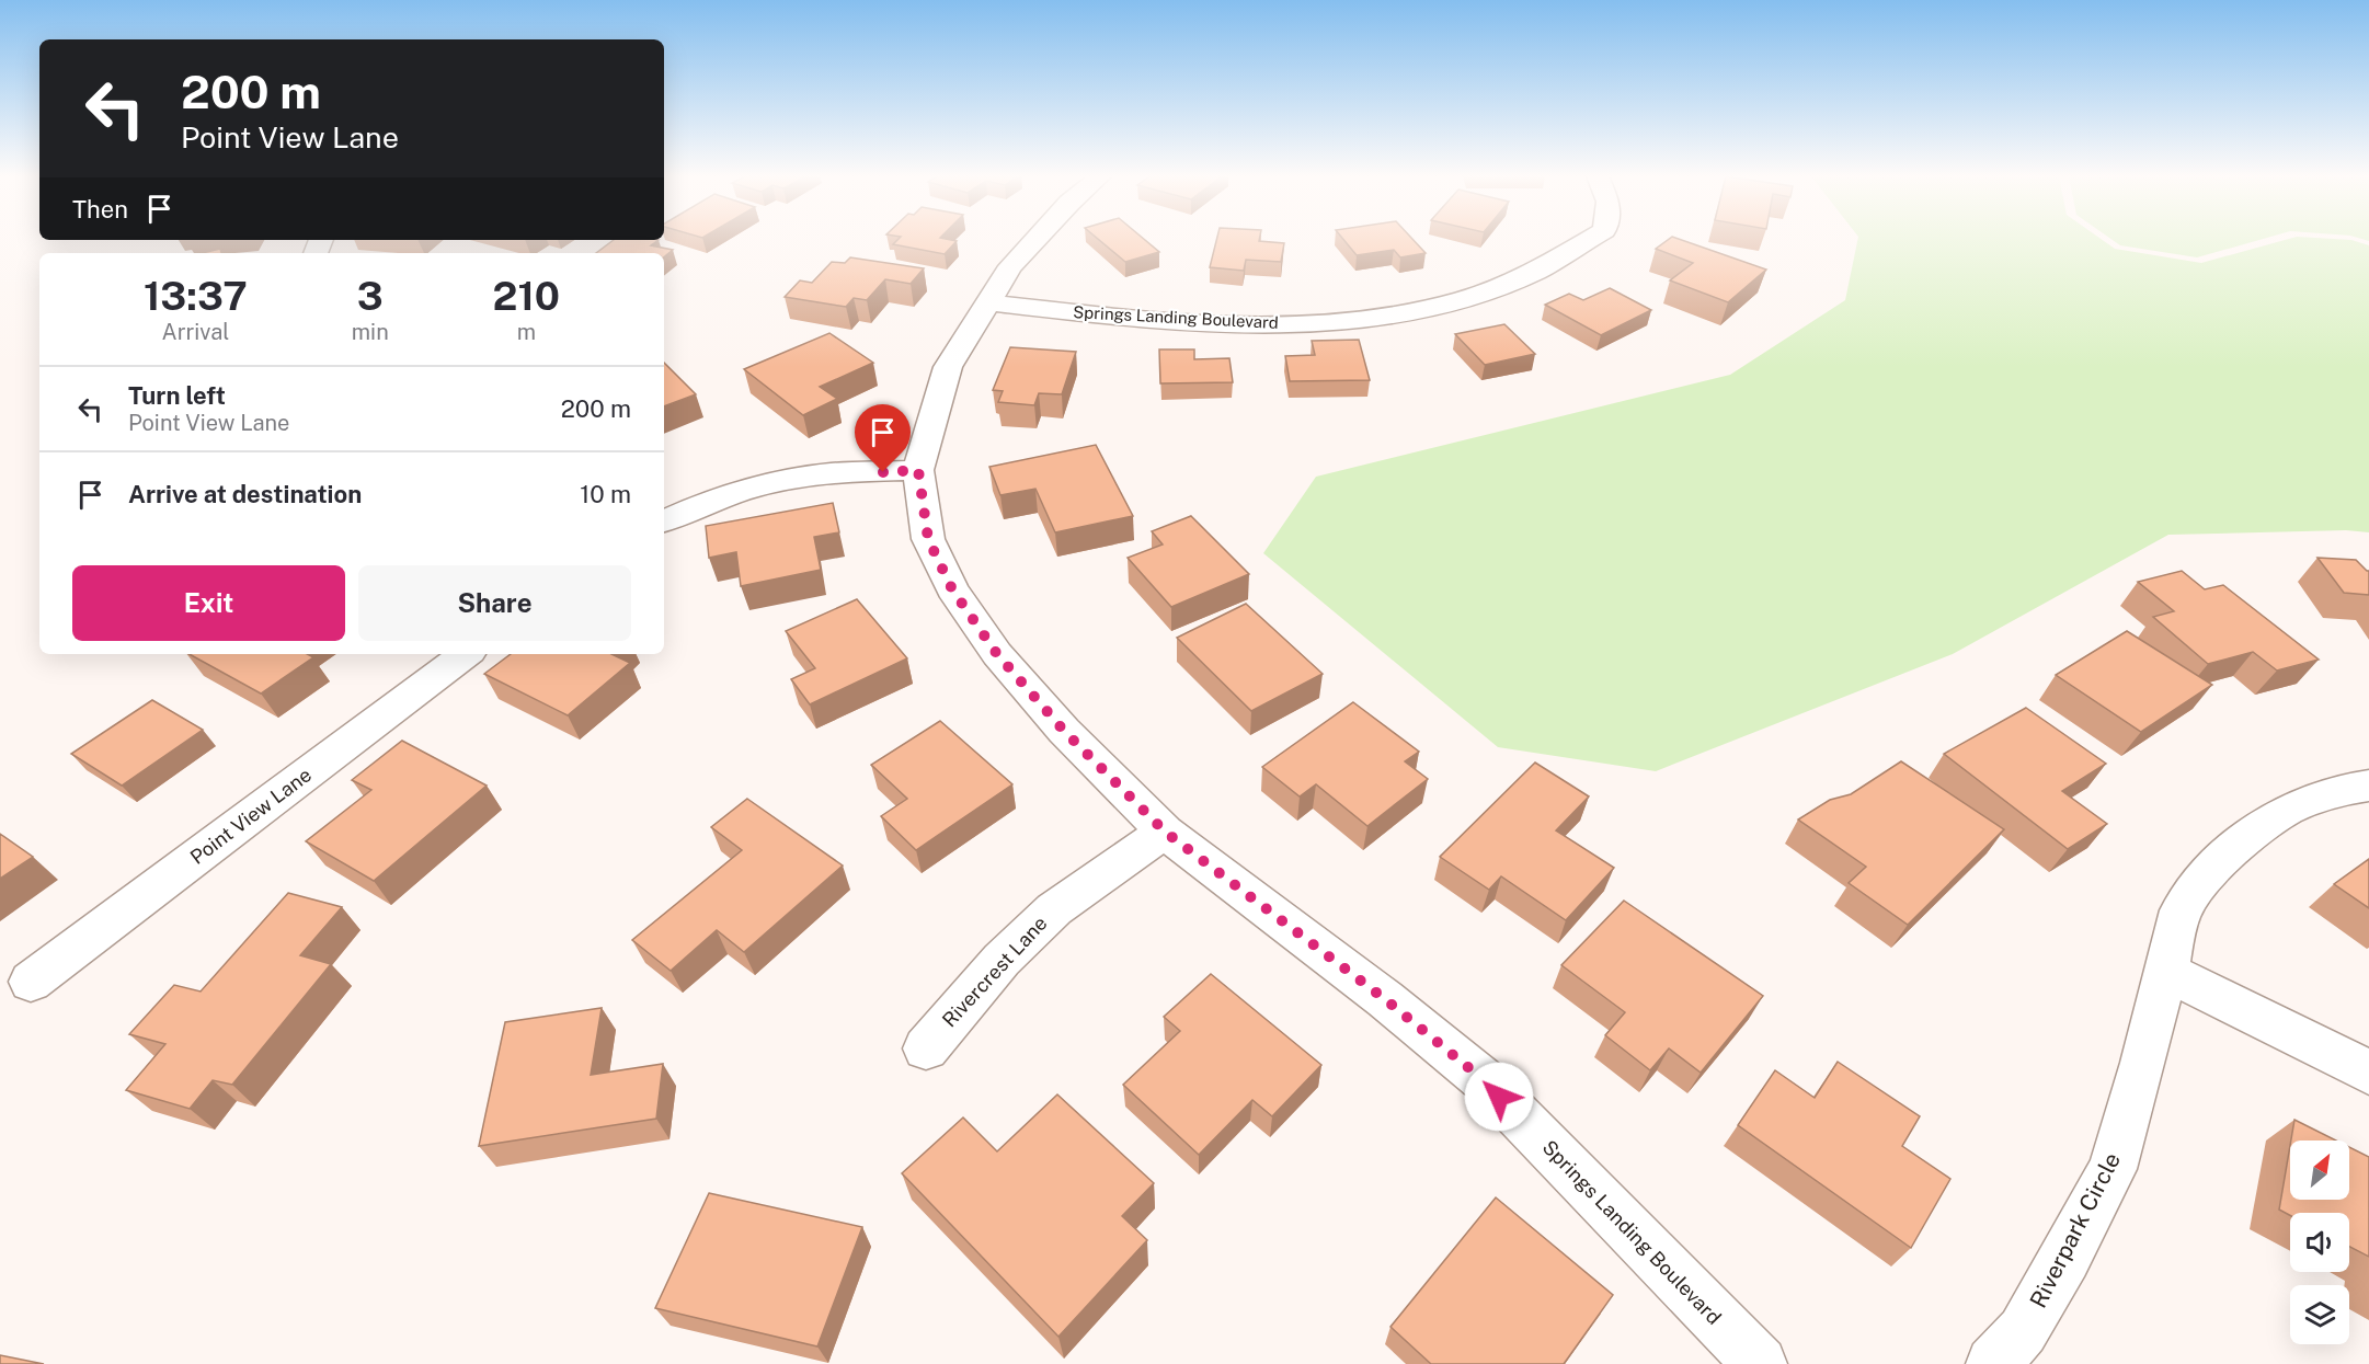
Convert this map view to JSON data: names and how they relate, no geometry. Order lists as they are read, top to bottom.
{
  "streets": {
    "street": [
      "Springs Landing Boulevard",
      "Point View Lane",
      "Rivercrest Lane",
      "Riverpark Circle"
    ]
  },
  "crossings": [
    ["Springs Landing Boulevard", "Rivercrest Lane"]
  ],
  "north": "top right",
  "page": {
    "turn": ["200 m", "Point View Lane"],
    "then": "Then",
    "eta": [
      "13:37",
      "Arrival",
      "3",
      "min",
      "210",
      "m"
    ],
    "list": [
      {
        "name": "Turn left",
        "note": "Point View Lane",
        "value": "200 m"
      },
      {
        "name": "Arrive at destination",
        "value": "10 m"
      }
    ],
    "buttons": ["Exit", "Share"]
  }
}
